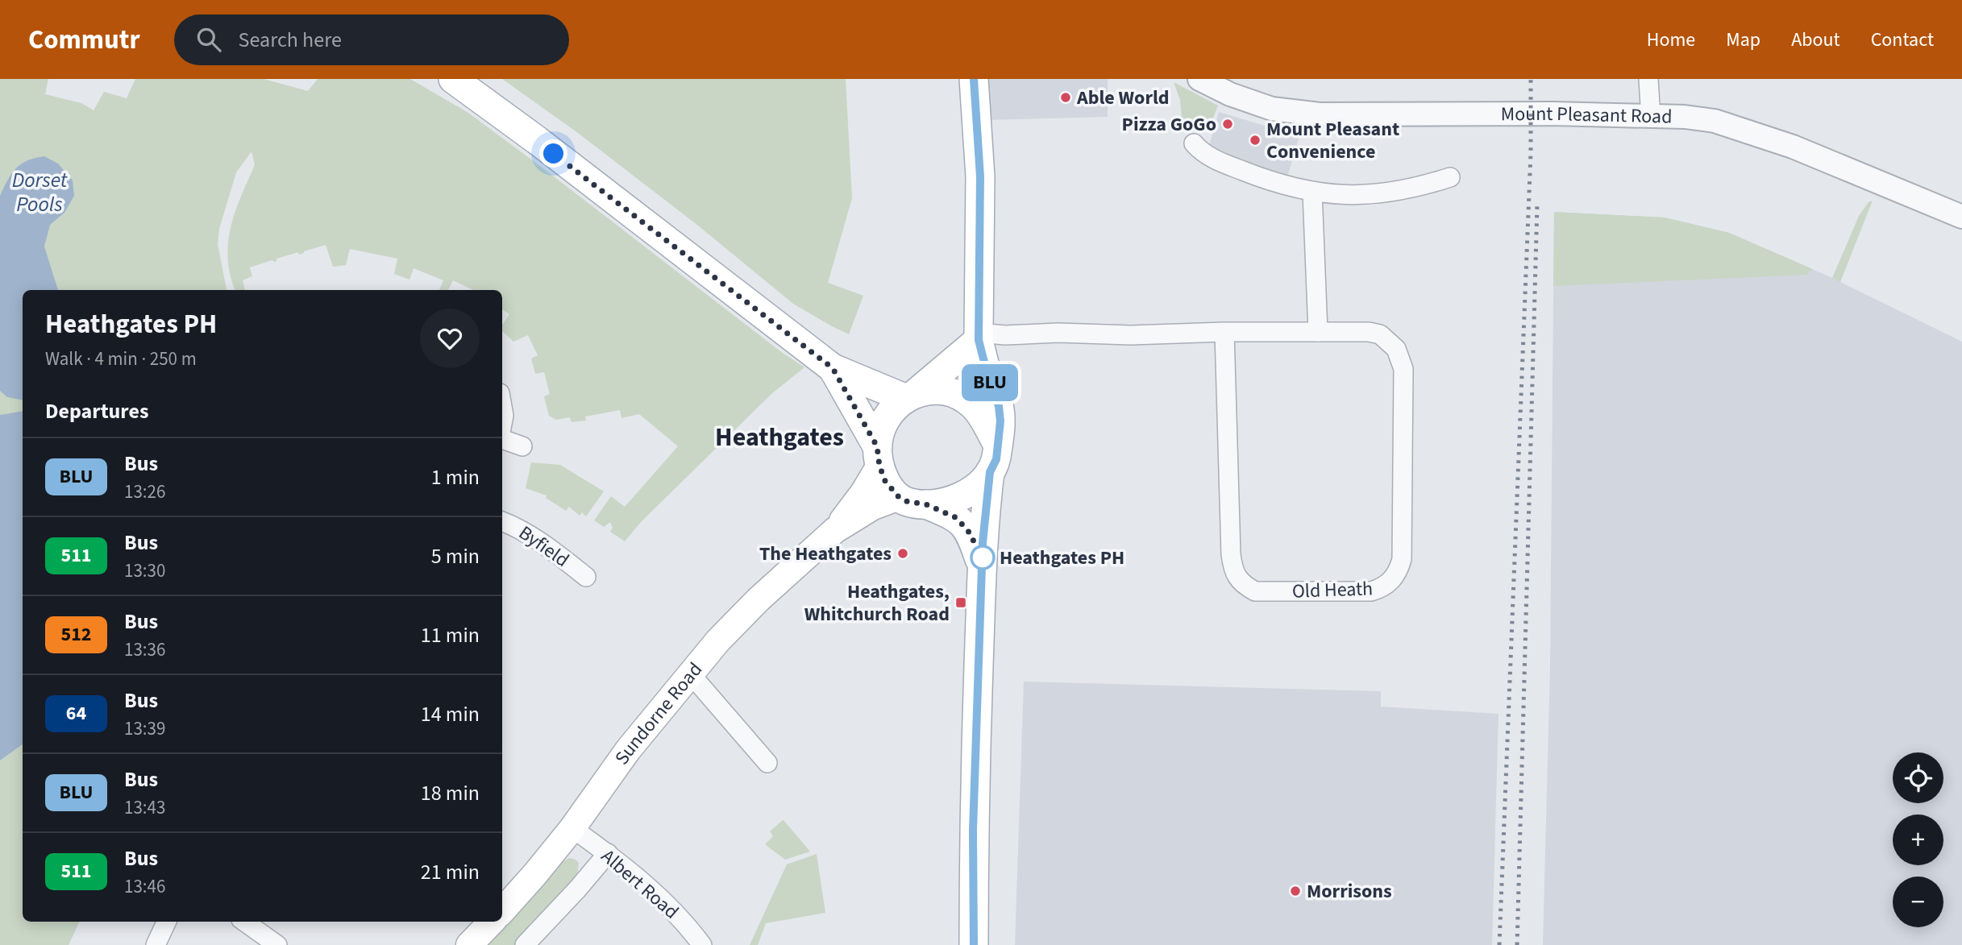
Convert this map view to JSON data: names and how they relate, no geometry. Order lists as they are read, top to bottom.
{
  "streets": {
    "main road": ["Sundorne Road"],
    "street": [
      "Mount Pleasant Road",
      "Byfield",
      "Old Heath",
      "Albert Road"
    ]
  },
  "crossings": [
    ["Sundorne Road", "Albert Road"]
  ],
  "districts": ["Heathgates"],
  "water": ["Dorset Pools"],
  "places": {
    "other": [
      "Able World",
      "Pizza GoGo",
      "Mount Pleasant Convenience",
      "The Heathgates",
      "Heathgates PH",
      "Morrisons"
    ],
    "transit": ["Heathgates, Whitchurch Road"]
  },
  "lines": ["bus line BLU"],
  "page": {
    "header": "Commutr",
    "search": "Search here",
    "nav": [
      "Home",
      "Map",
      "About",
      "Contact"
    ],
    "on_map": "BLU",
    "heading": [
      ["Heathgates PH", "Walk · 4 min · 250 m"],
      "Departures"
    ],
    "list": [
      {
        "mark": "BLU",
        "name": "Bus",
        "note": "13:26",
        "value": "1 min"
      },
      {
        "mark": "511",
        "name": "Bus",
        "note": "13:30",
        "value": "5 min"
      },
      {
        "mark": "512",
        "name": "Bus",
        "note": "13:36",
        "value": "11 min"
      },
      {
        "mark": "64",
        "name": "Bus",
        "note": "13:39",
        "value": "14 min"
      },
      {
        "mark": "BLU",
        "name": "Bus",
        "note": "13:43",
        "value": "18 min"
      },
      {
        "mark": "511",
        "name": "Bus",
        "note": "13:46",
        "value": "21 min"
      }
    ],
    "map_buttons": ["+", "−"]
  }
}
